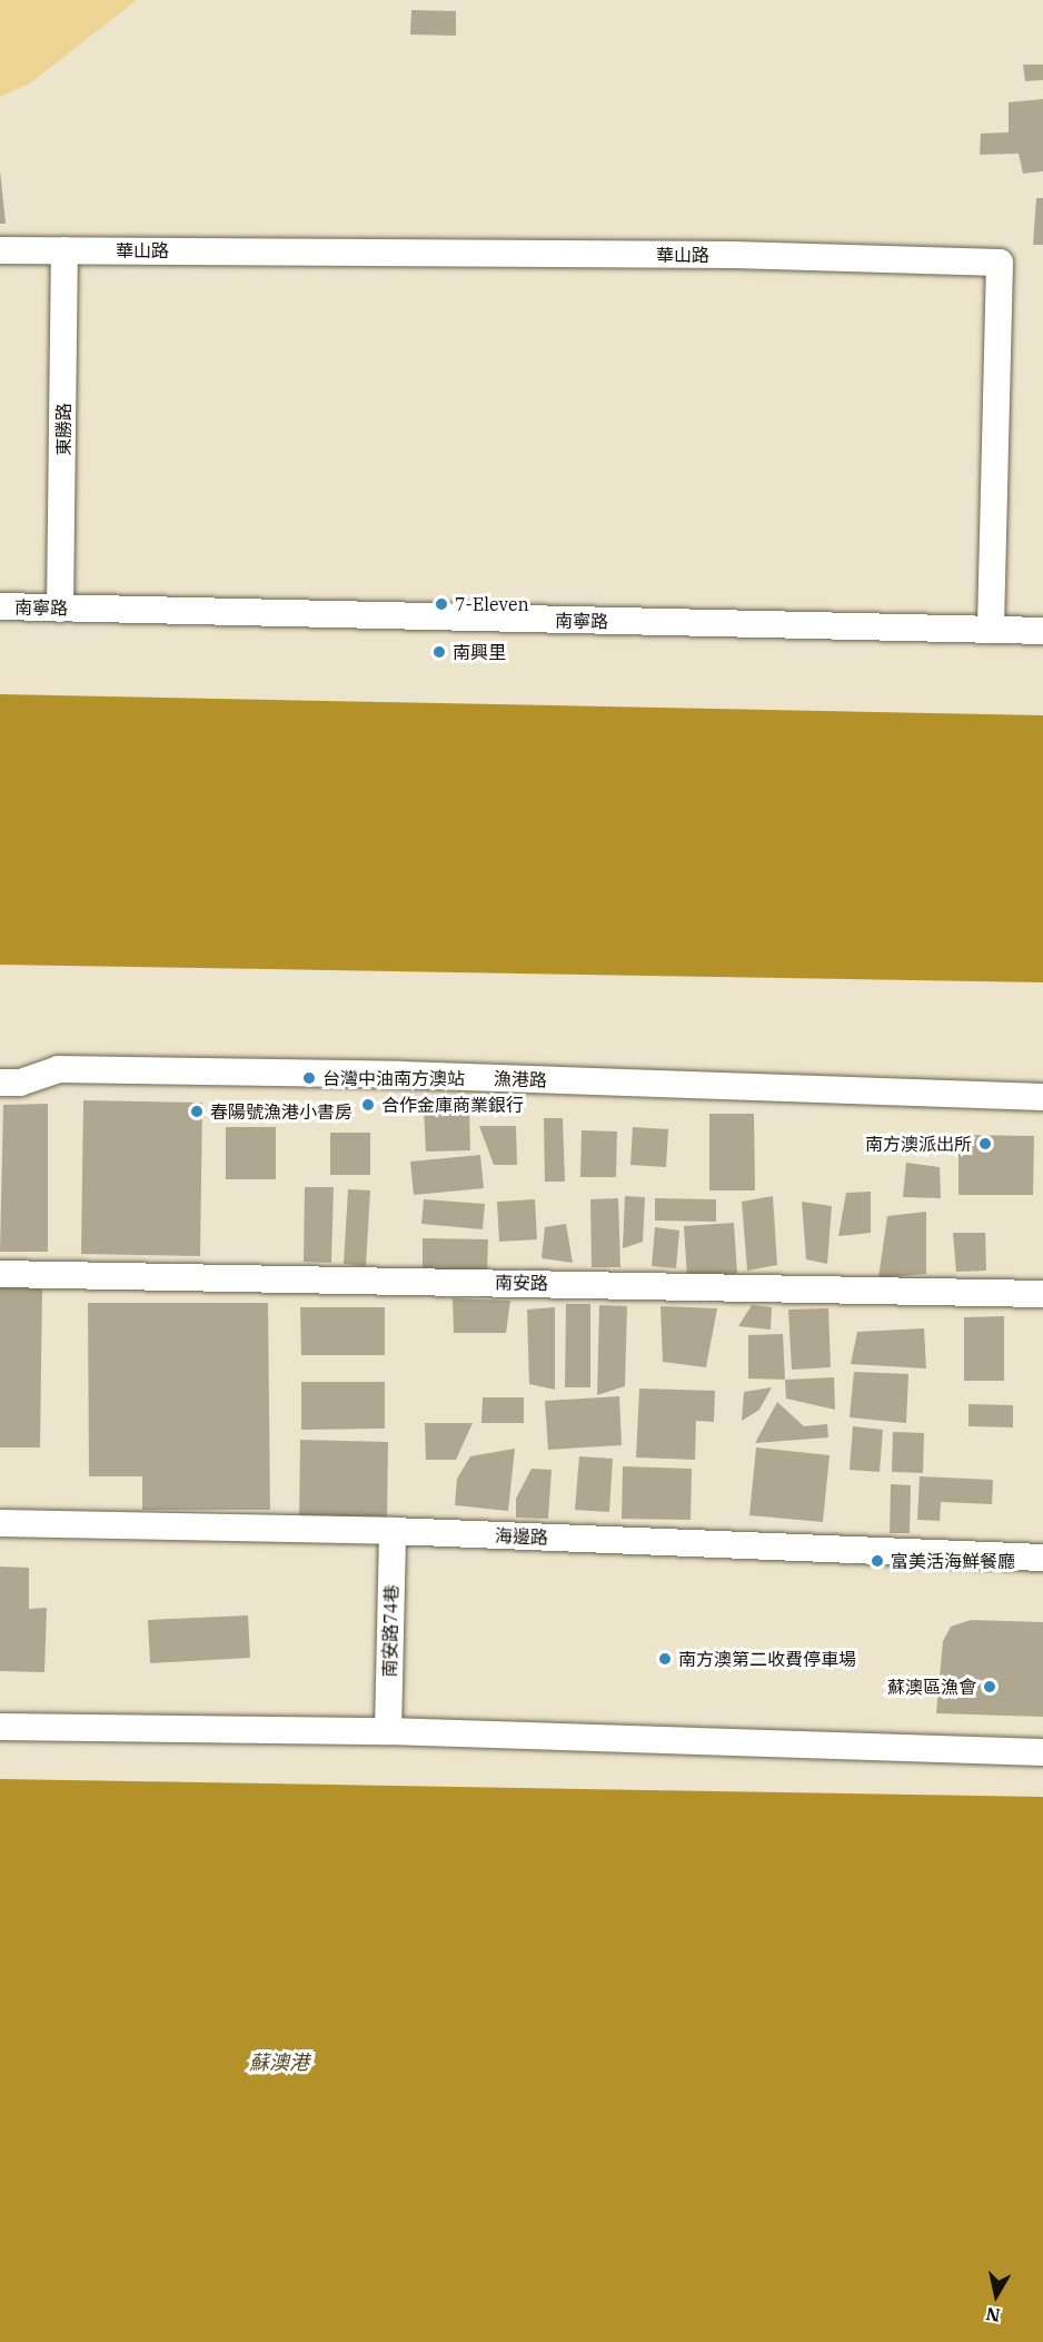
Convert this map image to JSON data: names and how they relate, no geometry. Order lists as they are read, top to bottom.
{
  "streets": {
    "street": [
      "華山路",
      "東勝路",
      "南寧路",
      "漁港路",
      "南安路",
      "海邊路",
      "南安路74巷"
    ]
  },
  "crossings": [
    ["華山路", "東勝路"],
    ["華山路", "南寧路"],
    ["東勝路", "南寧路"],
    ["海邊路", "南安路74巷"]
  ],
  "water": ["蘇澳港"],
  "places": [
    "7-Eleven",
    "南興里",
    "台灣中油南方澳站",
    "合作金庫商業銀行",
    "春陽號漁港小書房",
    "南方澳派出所",
    "富美活海鮮餐廳",
    "南方澳第二收費停車場",
    "蘇澳區漁會"
  ],
  "north": "bottom"
}
